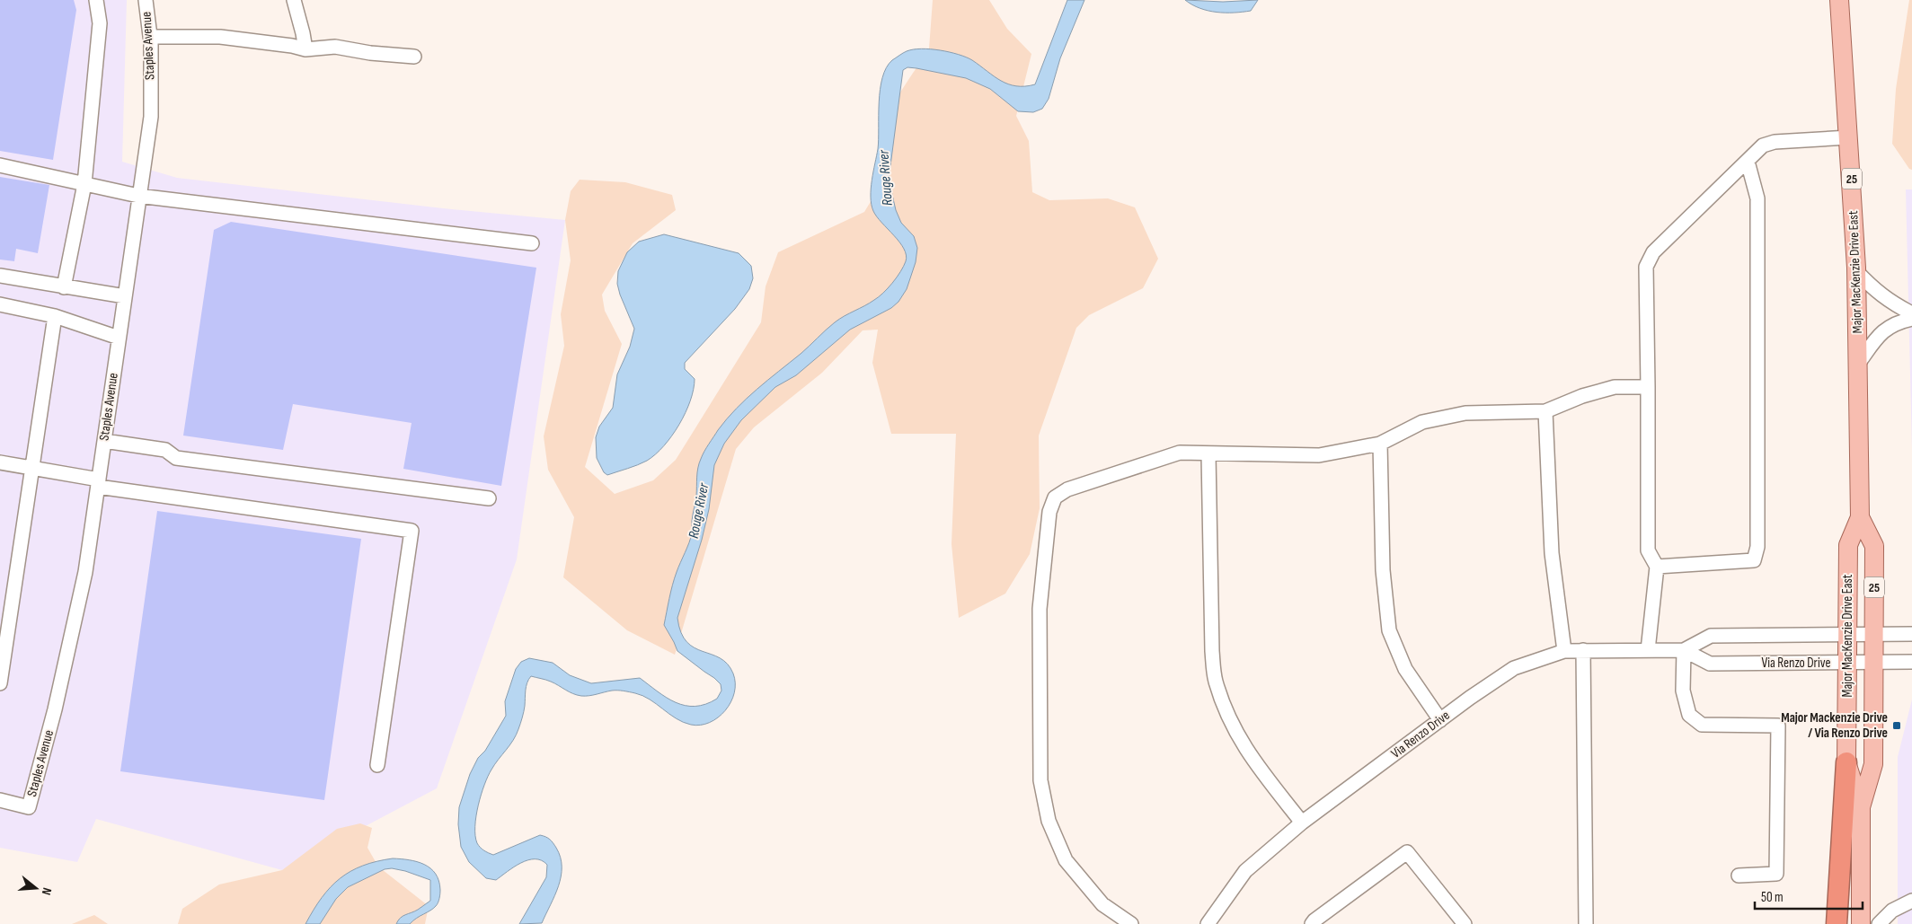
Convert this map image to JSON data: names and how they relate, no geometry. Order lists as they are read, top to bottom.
{
  "streets": {
    "main road": ["25", "Major MacKenzie Drive East"],
    "street": ["Staples Avenue", "Via Renzo Drive"]
  },
  "crossings": [
    ["Major MacKenzie Drive East", "Via Renzo Drive"]
  ],
  "water": ["Rouge River"],
  "places": {
    "transit": ["Major Mackenzie Drive / Via Renzo Drive"]
  },
  "scale_bar": "50 m",
  "north": "right"
}
